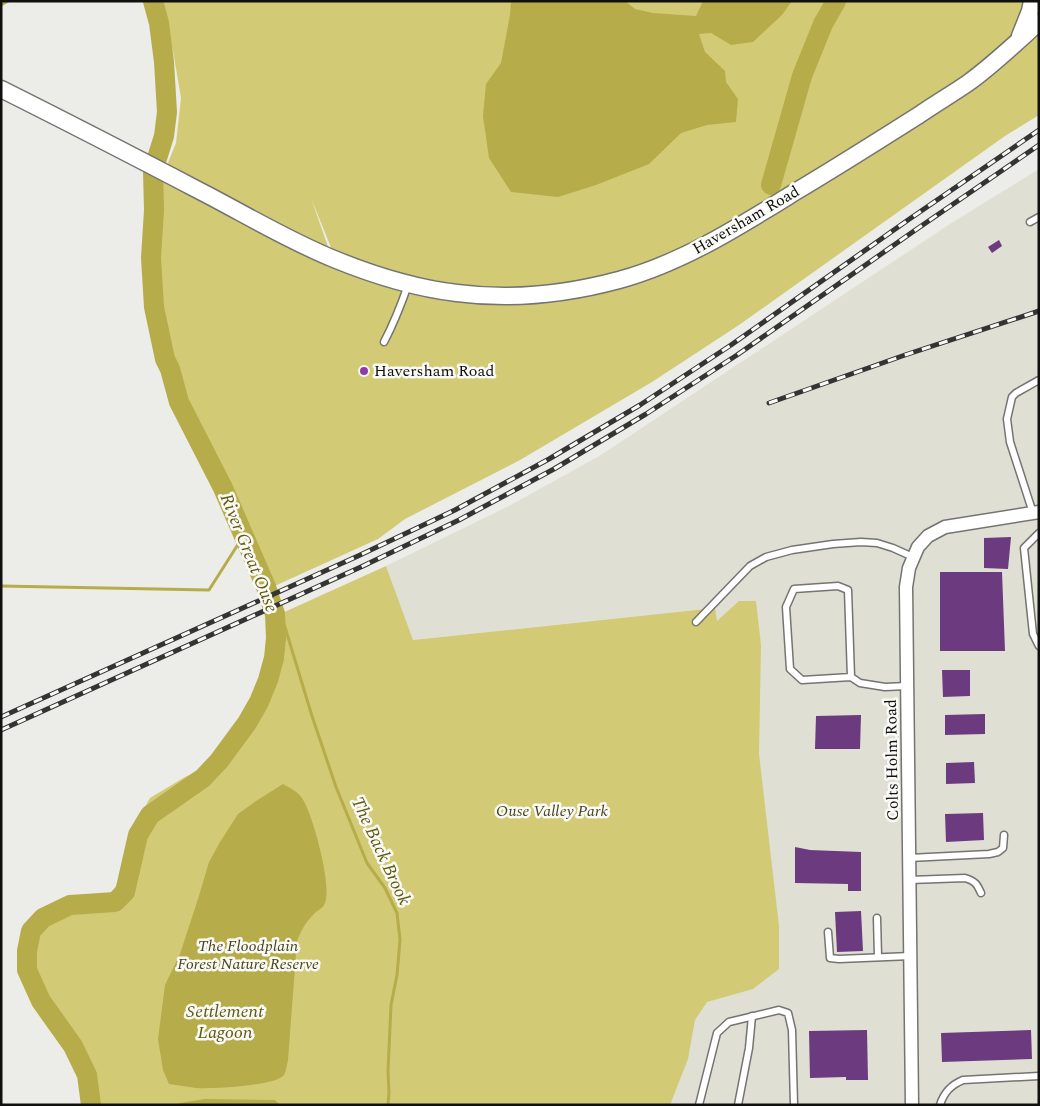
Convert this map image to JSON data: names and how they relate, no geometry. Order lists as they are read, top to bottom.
{
  "streets": {
    "street": ["Haversham Road", "Colts Holm Road"]
  },
  "water": ["River Great Ouse", "The Back Brook", "Settlement Lagoon"],
  "parks": ["Ouse Valley Park", "The Floodplain Forest Nature Reserve"],
  "places": ["Haversham Road"]
}
